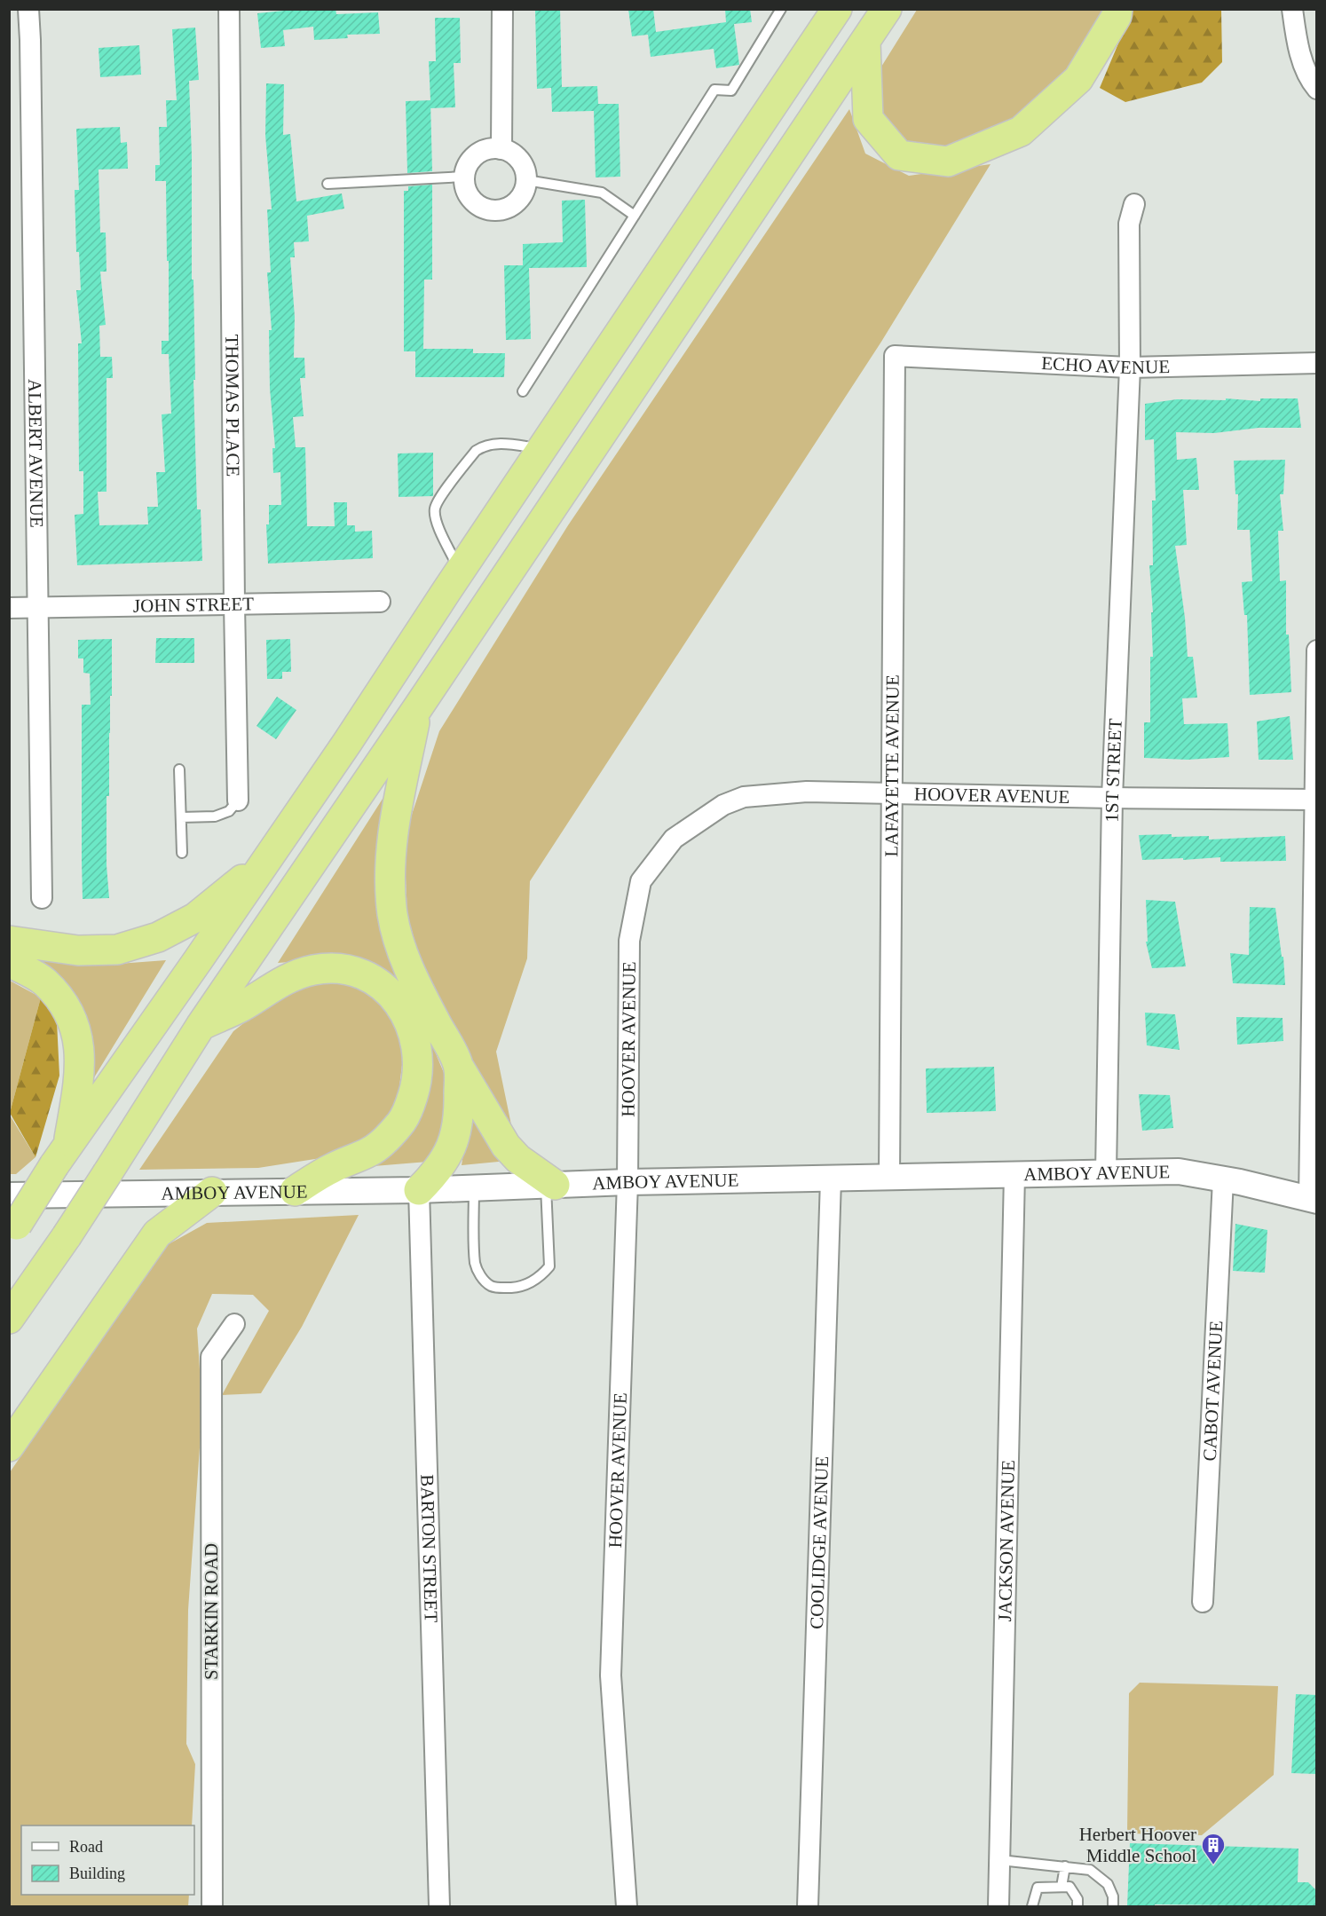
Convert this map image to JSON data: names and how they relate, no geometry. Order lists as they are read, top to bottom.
{
  "streets": {
    "street": [
      "ECHO AVENUE",
      "THOMAS PLACE",
      "ALBERT AVENUE",
      "JOHN STREET",
      "LAFAYETTE AVENUE",
      "1ST STREET",
      "HOOVER AVENUE",
      "AMBOY AVENUE",
      "CABOT AVENUE",
      "JACKSON AVENUE",
      "COOLIDGE AVENUE",
      "BARTON STREET",
      "STARKIN ROAD"
    ]
  },
  "crossings": [
    ["ECHO AVENUE", "LAFAYETTE AVENUE"],
    ["ECHO AVENUE", "1ST STREET"],
    ["THOMAS PLACE", "JOHN STREET"],
    ["ALBERT AVENUE", "JOHN STREET"],
    ["LAFAYETTE AVENUE", "HOOVER AVENUE"],
    ["LAFAYETTE AVENUE", "AMBOY AVENUE"],
    ["1ST STREET", "HOOVER AVENUE"],
    ["1ST STREET", "AMBOY AVENUE"],
    ["HOOVER AVENUE", "AMBOY AVENUE"],
    ["AMBOY AVENUE", "CABOT AVENUE"],
    ["AMBOY AVENUE", "JACKSON AVENUE"],
    ["AMBOY AVENUE", "COOLIDGE AVENUE"],
    ["AMBOY AVENUE", "BARTON STREET"]
  ],
  "places": {
    "building": ["Herbert Hoover Middle School"]
  },
  "legend": ["Road", "Building"]
}
